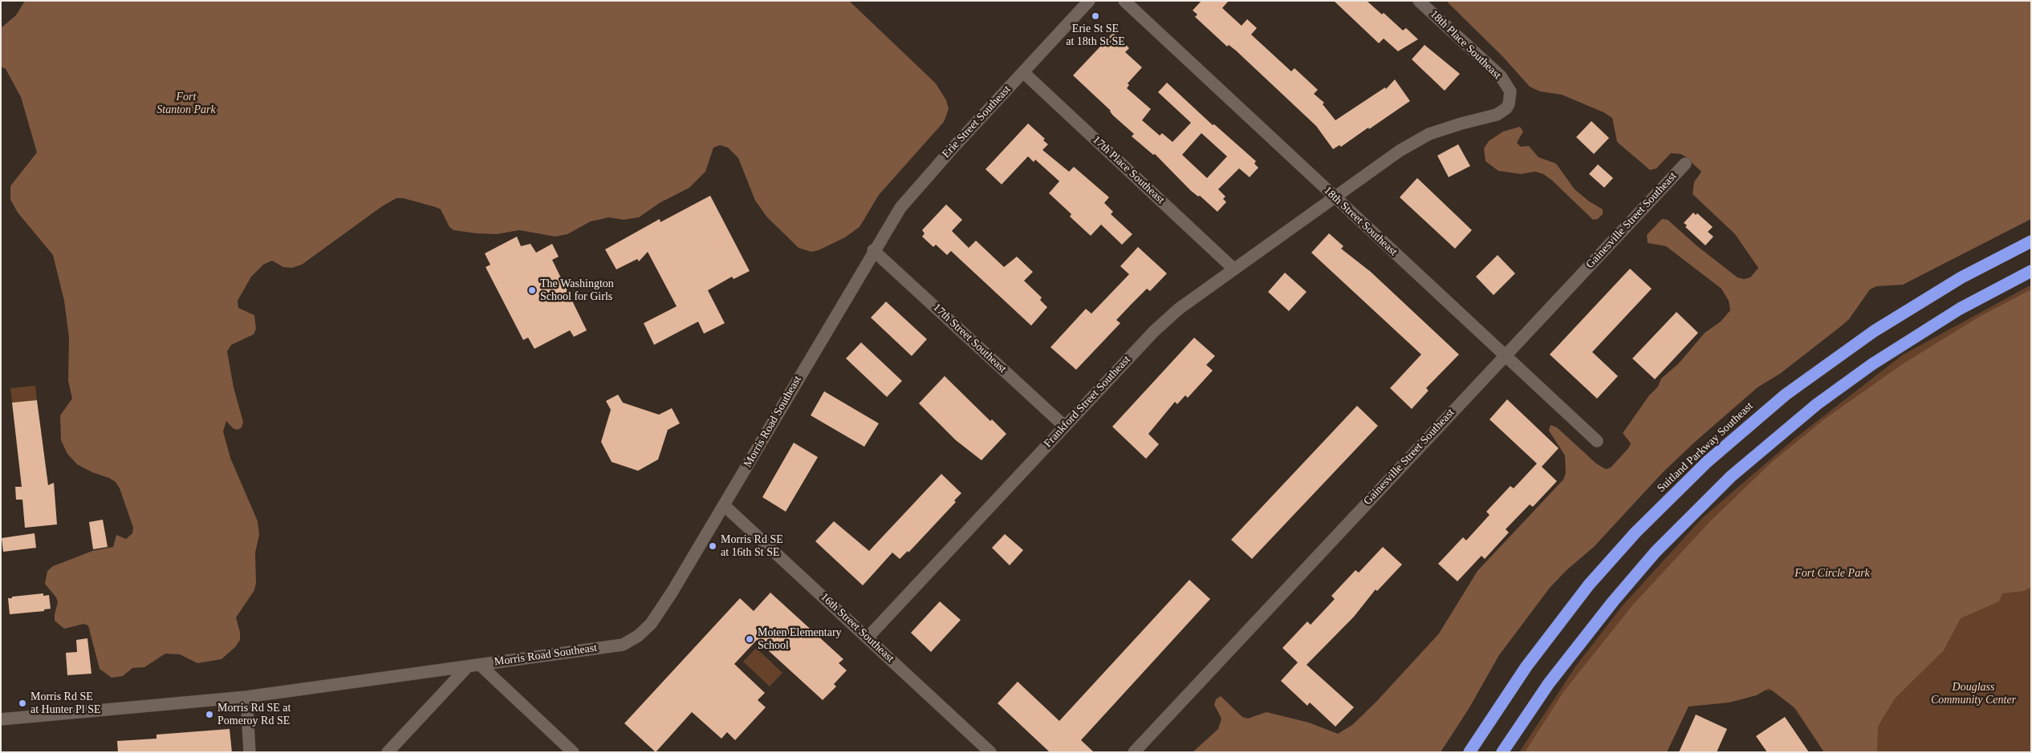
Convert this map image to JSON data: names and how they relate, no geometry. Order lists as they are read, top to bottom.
{
  "streets": {
    "highway": ["Suitland Parkway Southeast"],
    "street": [
      "18th Place Southeast",
      "Erie Street Southeast",
      "17th Place Southeast",
      "Gainesville Street Southeast",
      "18th Street Southeast",
      "17th Street Southeast",
      "Frankford Street Southeast",
      "Morris Road Southeast",
      "16th Street Southeast"
    ]
  },
  "crossings": [
    ["18th Place Southeast", "18th Street Southeast"],
    ["18th Place Southeast", "Frankford Street Southeast"],
    ["Erie Street Southeast", "17th Place Southeast"],
    ["Erie Street Southeast", "17th Street Southeast"],
    ["Erie Street Southeast", "Morris Road Southeast"],
    ["17th Place Southeast", "Frankford Street Southeast"],
    ["Gainesville Street Southeast", "18th Street Southeast"],
    ["18th Street Southeast", "Frankford Street Southeast"],
    ["17th Street Southeast", "Frankford Street Southeast"],
    ["17th Street Southeast", "Morris Road Southeast"],
    ["Frankford Street Southeast", "16th Street Southeast"],
    ["Morris Road Southeast", "16th Street Southeast"]
  ],
  "parks": ["Fort Stanton Park", "Fort Circle Park", "Douglass Community Center"],
  "places": [
    "Erie St SE at 18th St SE",
    "The Washington School for Girls",
    "Morris Rd SE at 16th St SE",
    "Moten Elementary School",
    "Morris Rd SE at Hunter Pl SE",
    "Morris Rd SE at Pomeroy Rd SE"
  ]
}
